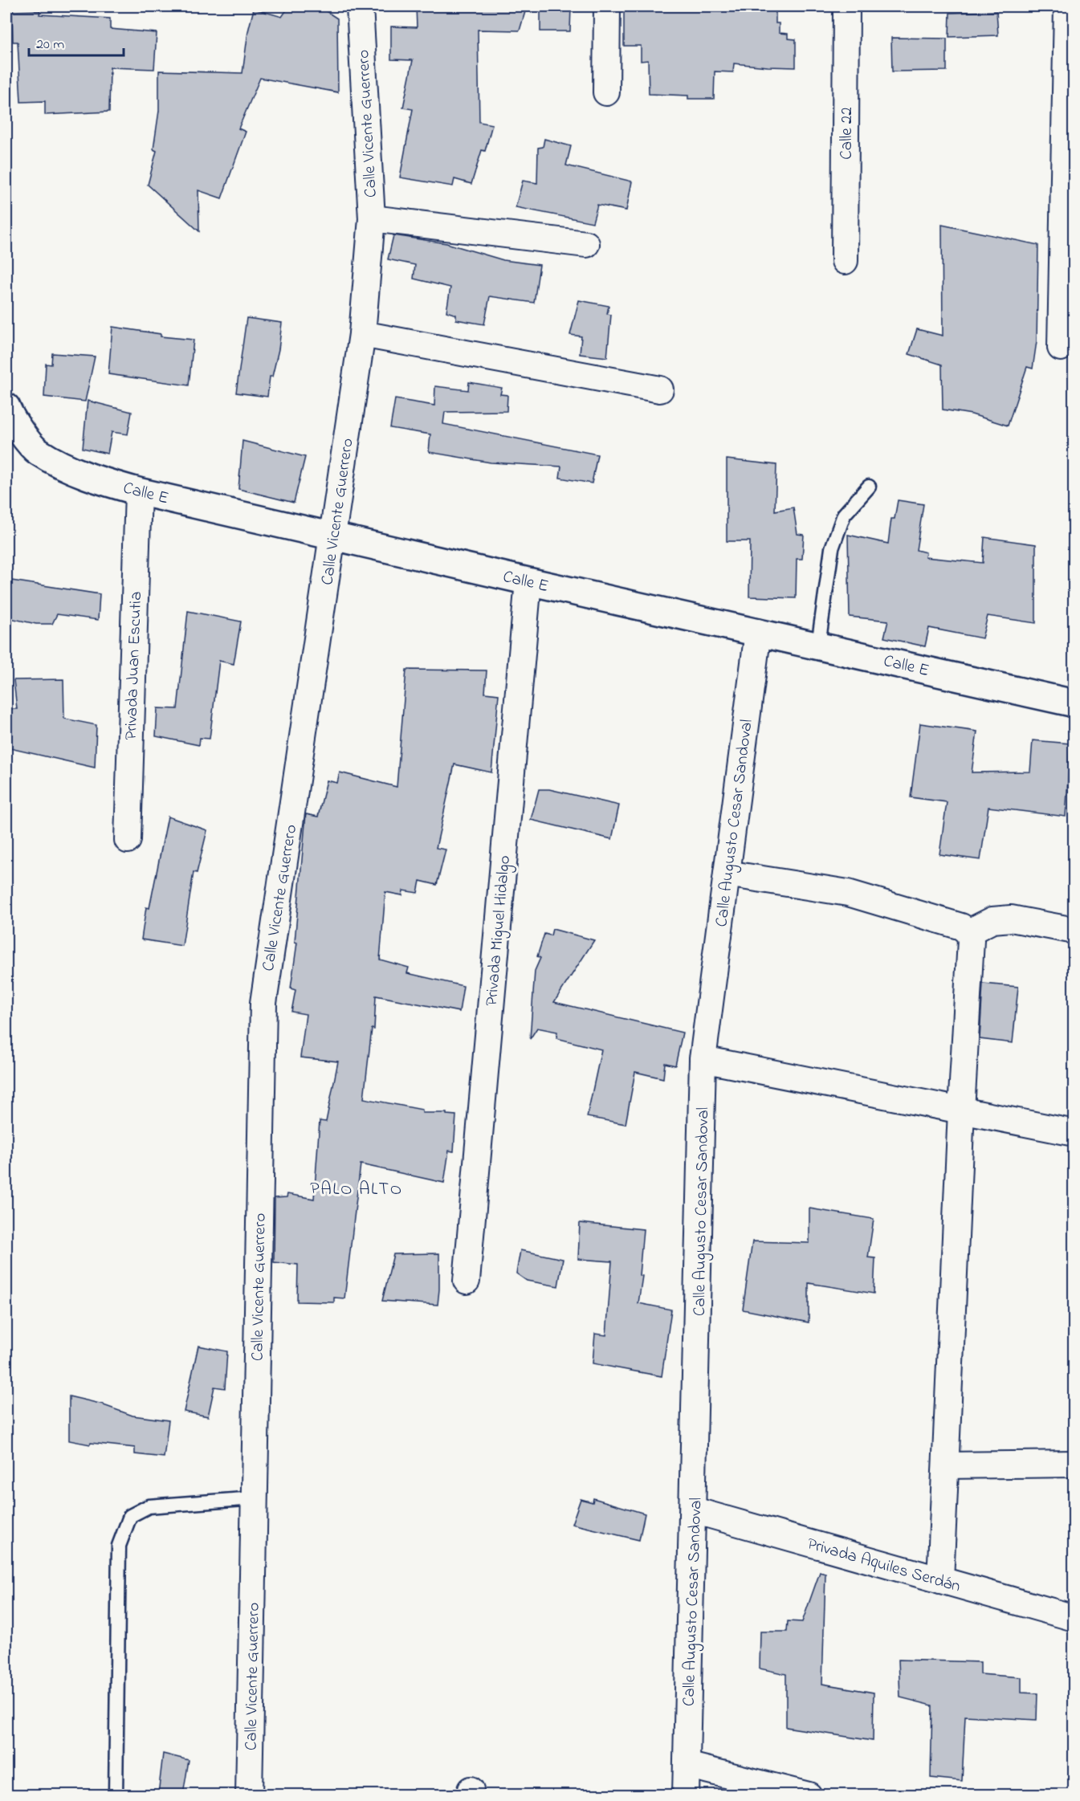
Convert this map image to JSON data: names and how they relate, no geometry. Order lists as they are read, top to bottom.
{
  "streets": {
    "main road": ["Calle E"],
    "street": [
      "Calle Vicente Guerrero",
      "Calle 22",
      "Privada Juan Escutia",
      "Calle Augusto Cesar Sandoval",
      "Privada Miguel Hidalgo",
      "Privada Aquiles Serdán"
    ]
  },
  "crossings": [
    ["Calle Vicente Guerrero", "Calle E"],
    ["Calle E", "Privada Juan Escutia"],
    ["Calle E", "Calle Augusto Cesar Sandoval"],
    ["Calle E", "Privada Miguel Hidalgo"],
    ["Calle Augusto Cesar Sandoval", "Privada Aquiles Serdán"]
  ],
  "districts": ["PALO ALTO"],
  "scale_bar": "20 m"
}
